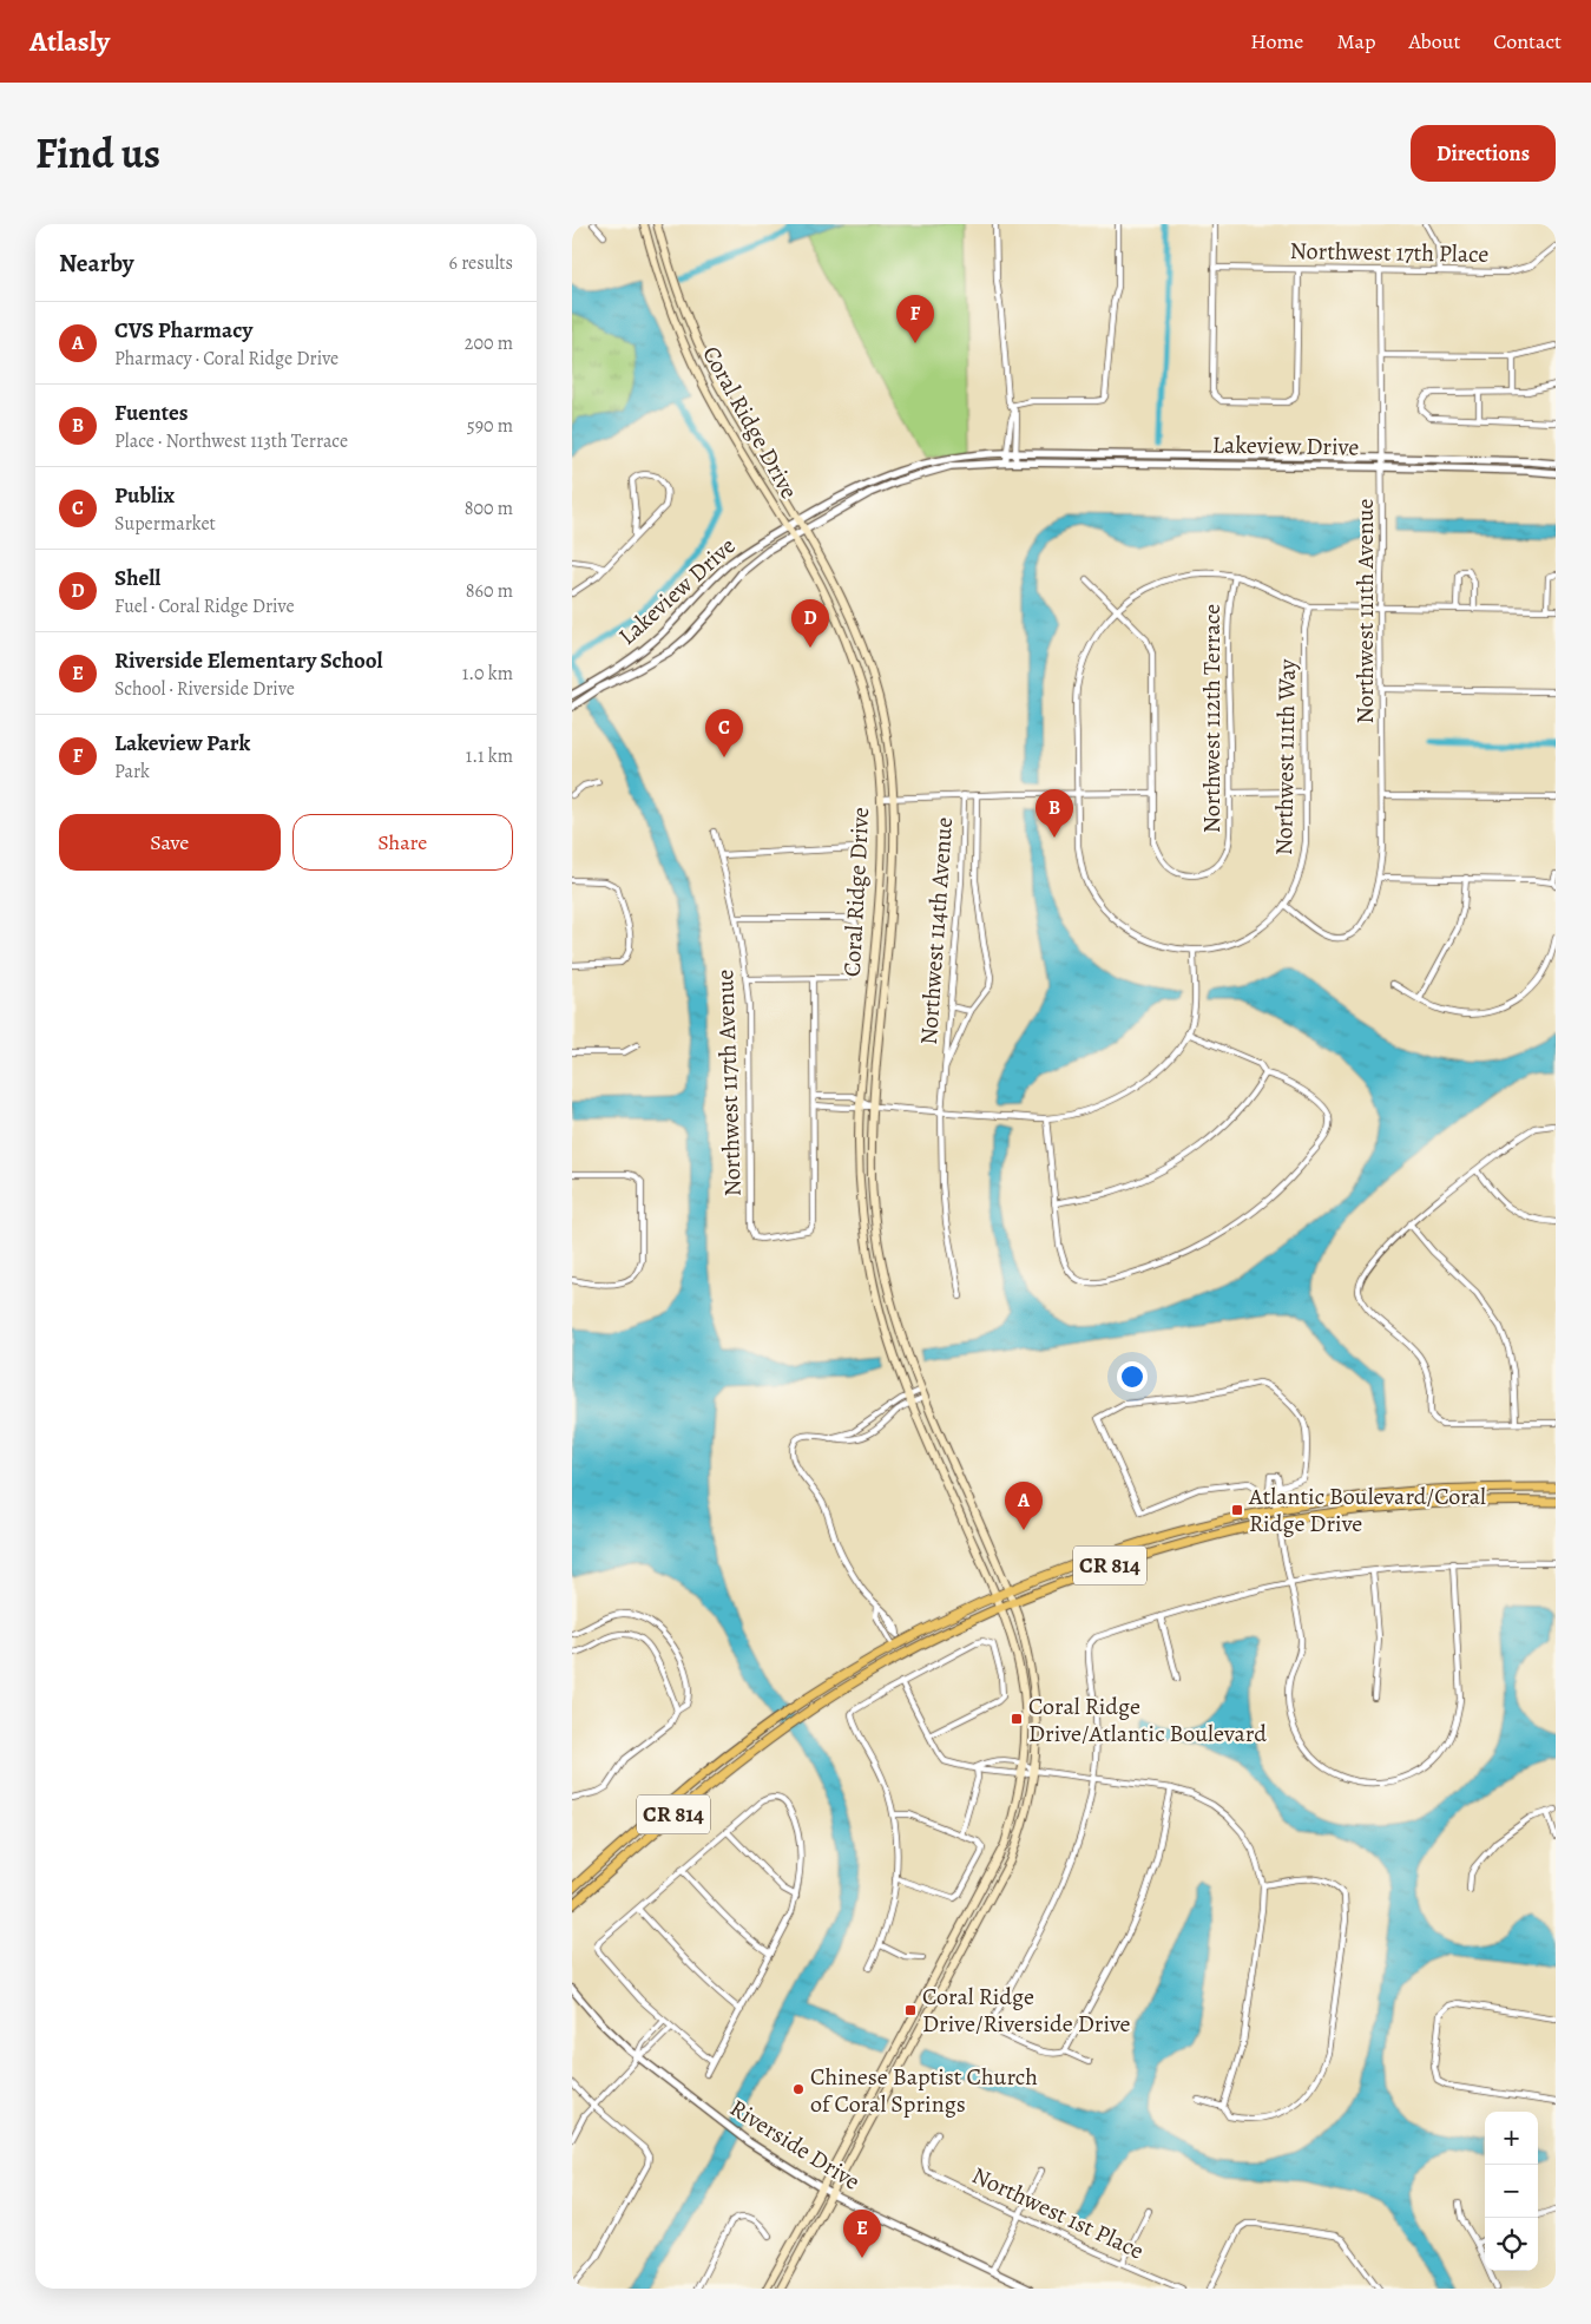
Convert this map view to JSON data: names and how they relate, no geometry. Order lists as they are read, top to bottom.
{
  "streets": {
    "main road": ["Coral Ridge Drive", "CR 814"],
    "street": [
      "Northwest 17th Place",
      "Lakeview Drive",
      "Northwest 111th Avenue",
      "Northwest 112th Terrace",
      "Northwest 111th Way",
      "Northwest 114th Avenue",
      "Northwest 117th Avenue",
      "Riverside Drive",
      "Northwest 1st Place"
    ]
  },
  "crossings": [
    ["Northwest 17th Place", "Northwest 111th Avenue"],
    ["Coral Ridge Drive", "Lakeview Drive"],
    ["Coral Ridge Drive", "CR 814"],
    ["Coral Ridge Drive", "Riverside Drive"],
    ["Lakeview Drive", "Northwest 111th Avenue"],
    ["Northwest 111th Avenue", "Northwest 111th Way"]
  ],
  "places": {
    "transit": ["Atlantic Boulevard/Coral Ridge Drive", "Coral Ridge Drive/Atlantic Boulevard", "Coral Ridge Drive/Riverside Drive"],
    "other": ["Chinese Baptist Church of Coral Springs"]
  },
  "page": {
    "header": "Atlasly",
    "nav": [
      "Home",
      "Map",
      "About",
      "Contact"
    ],
    "title": "Find us",
    "buttons": [
      "Directions",
      ["Save", "Share"]
    ],
    "heading": ["Nearby", "6 results"],
    "pins": [
      "F",
      "D",
      "C",
      "B",
      "A",
      "E"
    ],
    "list": [
      {
        "mark": "A",
        "name": "CVS Pharmacy",
        "note": "Pharmacy · Coral Ridge Drive",
        "value": "200 m"
      },
      {
        "mark": "B",
        "name": "Fuentes",
        "note": "Place · Northwest 113th Terrace",
        "value": "590 m"
      },
      {
        "mark": "C",
        "name": "Publix",
        "note": "Supermarket",
        "value": "800 m"
      },
      {
        "mark": "D",
        "name": "Shell",
        "note": "Fuel · Coral Ridge Drive",
        "value": "860 m"
      },
      {
        "mark": "E",
        "name": "Riverside Elementary School",
        "note": "School · Riverside Drive",
        "value": "1.0 km"
      },
      {
        "mark": "F",
        "name": "Lakeview Park",
        "note": "Park",
        "value": "1.1 km"
      }
    ],
    "map_buttons": ["+", "−"]
  }
}
